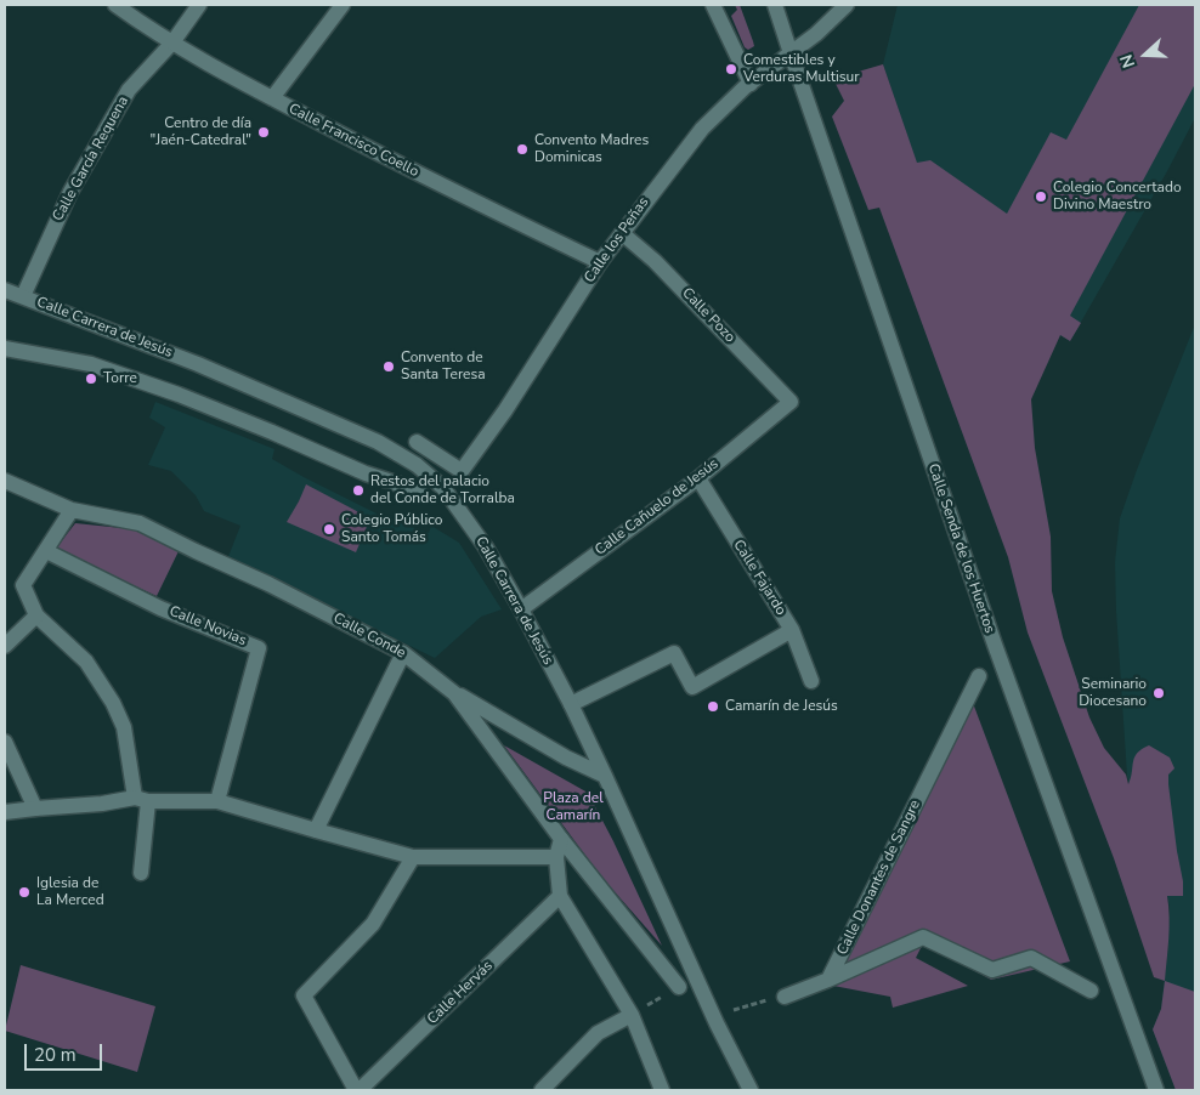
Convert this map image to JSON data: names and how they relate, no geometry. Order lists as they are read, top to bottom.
{
  "streets": {
    "street": [
      "Calle Francisco Coello",
      "Calle García Requena",
      "Calle los Peñas",
      "Calle Pozo",
      "Calle Carrera de Jesús",
      "Calle Cañuelo de Jesús",
      "Calle Senda de los Huertos",
      "Calle Fajardo",
      "Calle Novias",
      "Calle Conde",
      "Calle Donantes de Sangre",
      "Calle Hervás"
    ]
  },
  "crossings": [
    ["Calle Francisco Coello", "Calle García Requena"],
    ["Calle Francisco Coello", "Calle los Peñas"],
    ["Calle García Requena", "Calle Carrera de Jesús"],
    ["Calle los Peñas", "Calle Pozo"],
    ["Calle los Peñas", "Calle Senda de los Huertos"],
    ["Calle Pozo", "Calle Cañuelo de Jesús"],
    ["Calle Carrera de Jesús", "Calle Cañuelo de Jesús"],
    ["Calle Cañuelo de Jesús", "Calle Fajardo"]
  ],
  "parks": ["Plaza del Camarín"],
  "places": [
    "Comestibles y Verduras Multisur",
    "Centro de día \"Jaén-Catedral\"",
    "Convento Madres Dominicas",
    "Colegio Concertado Divino Maestro",
    "Convento de Santa Teresa",
    "Torre",
    "Restos del palacio del Conde de Torralba",
    "Colegio Público Santo Tomás",
    "Seminario Diocesano",
    "Camarín de Jesús",
    "Iglesia de La Merced"
  ],
  "scale_bar": "20 m",
  "north": "left"
}
